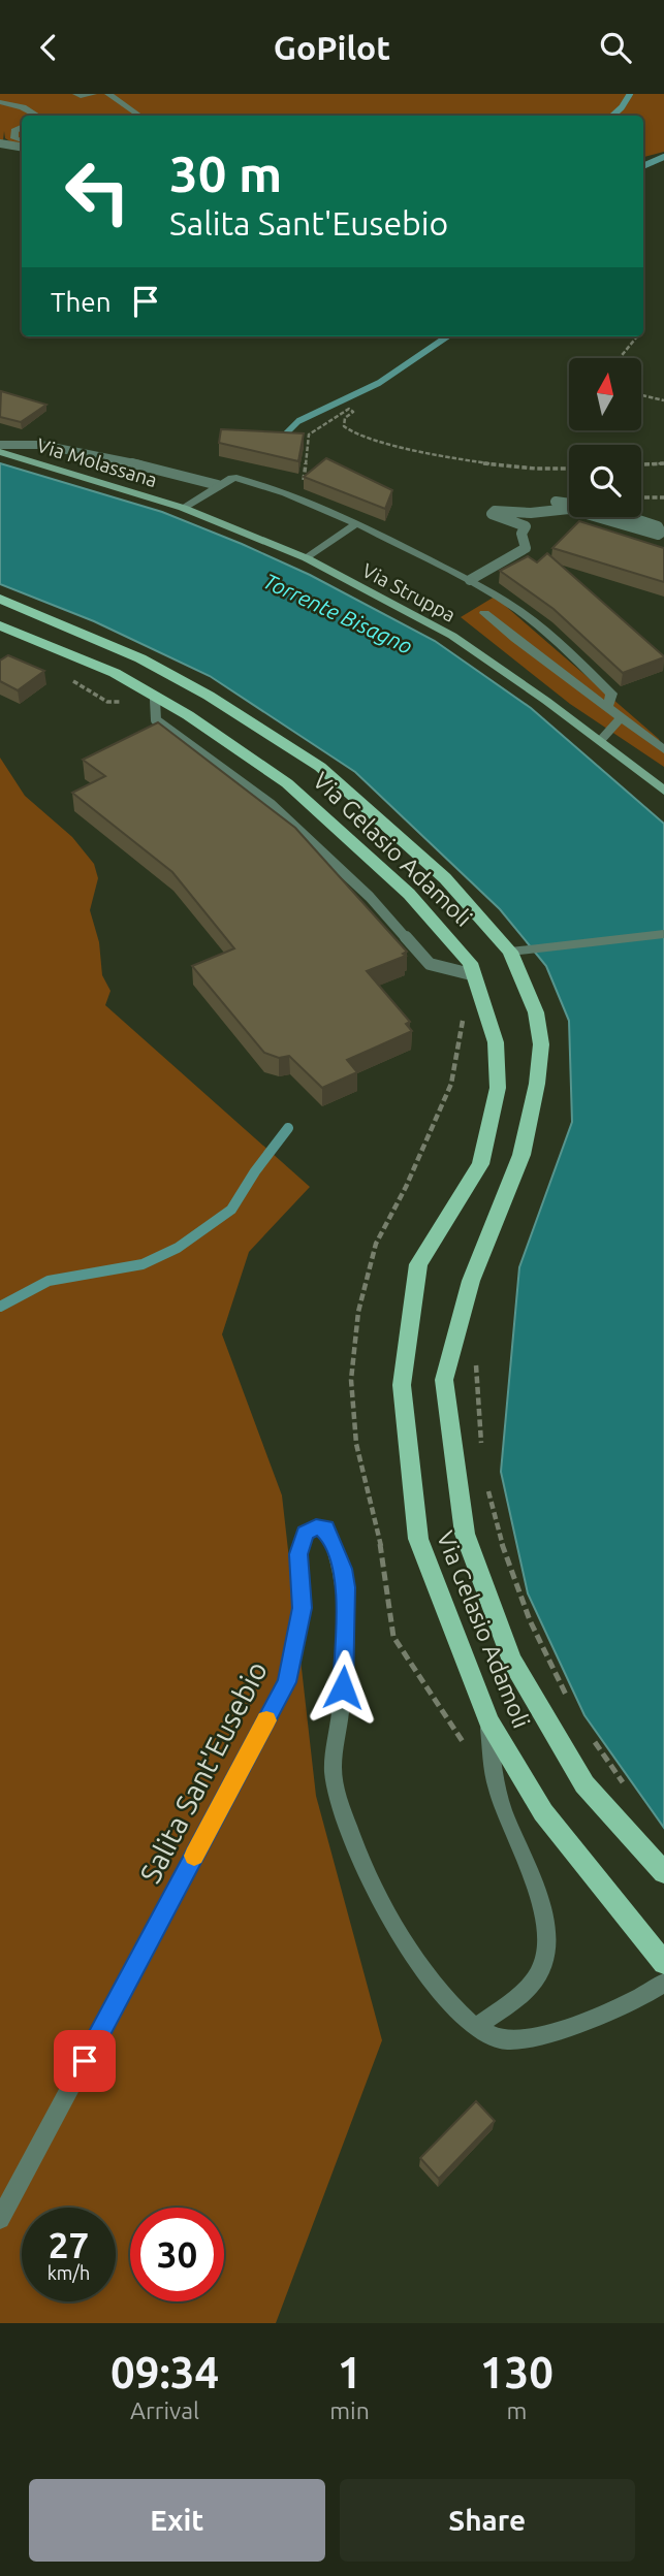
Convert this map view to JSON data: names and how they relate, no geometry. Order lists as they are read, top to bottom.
{
  "streets": {
    "main road": ["Via Molassana", "Via Struppa", "Via Gelasio Adamoli"],
    "street": ["Salita Sant'Eusebio"]
  },
  "crossings": [
    ["Via Molassana", "Via Struppa"]
  ],
  "water": ["Torrente Bisagno"],
  "north": "top",
  "page": {
    "header": "GoPilot",
    "turn": ["30 m", "Salita Sant'Eusebio"],
    "then": "Then",
    "speed": "27 km/h",
    "limit": "30",
    "eta": [
      "09:34",
      "Arrival",
      "1",
      "min",
      "130",
      "m"
    ],
    "buttons": ["Exit", "Share"]
  }
}
